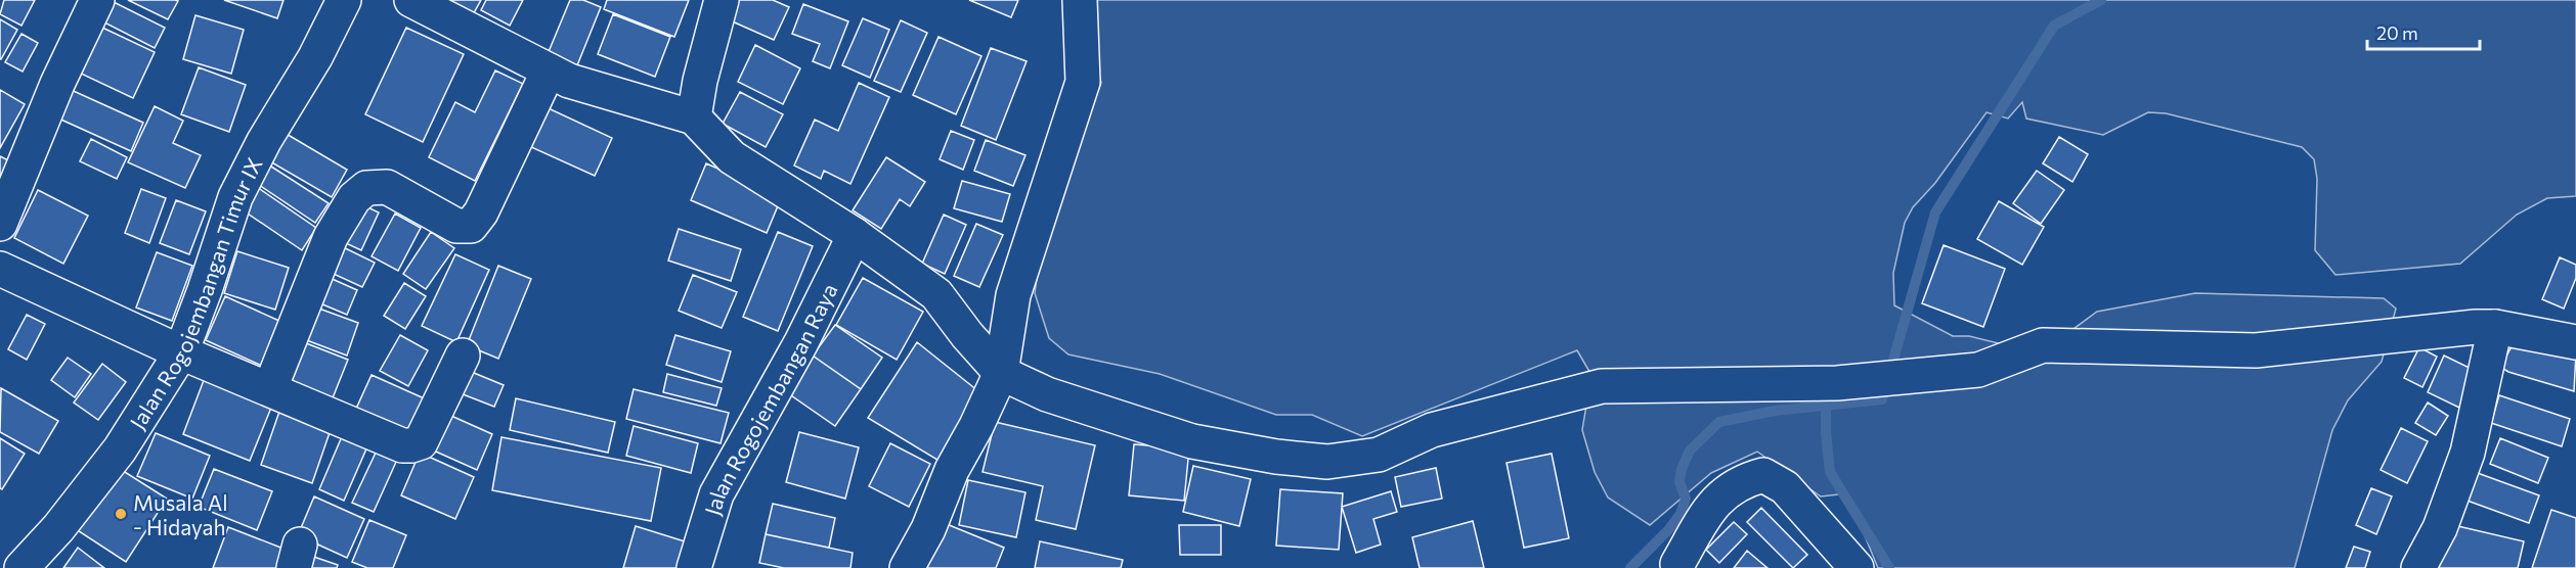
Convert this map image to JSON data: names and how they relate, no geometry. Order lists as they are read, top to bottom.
{
  "streets": {
    "street": ["Jalan Rogojembangan Timur IX", "Jalan Rogojembangan Raya"]
  },
  "places": ["Musala Al - Hidayah"],
  "scale_bar": "20 m"
}
